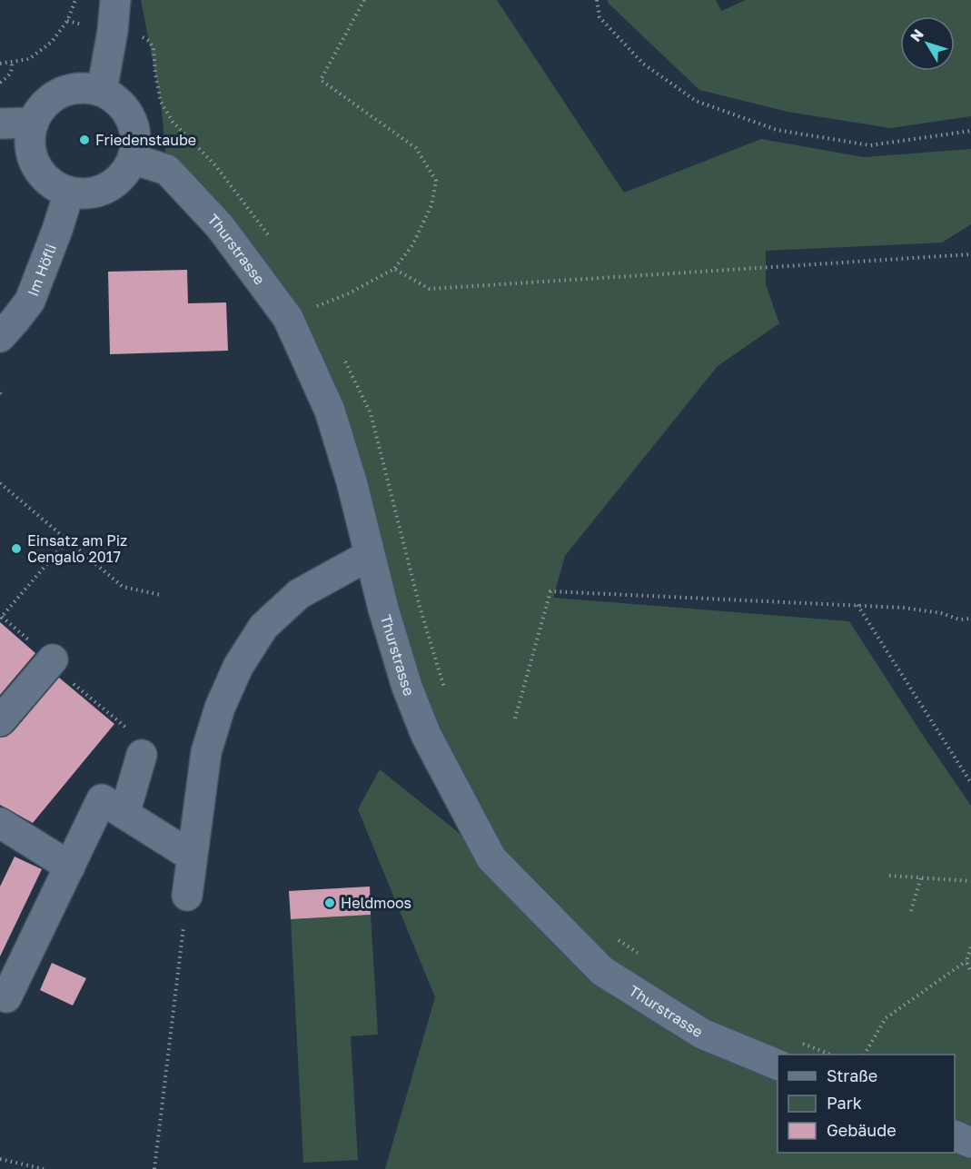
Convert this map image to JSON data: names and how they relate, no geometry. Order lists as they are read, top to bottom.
{
  "streets": {
    "street": ["Thurstrasse", "Im Höfli"]
  },
  "crossings": [
    ["Thurstrasse", "Im Höfli"]
  ],
  "places": ["Friedenstaube", "Einsatz am Piz Cengalo 2017", "Heldmoos"],
  "legend": ["Straße", "Park", "Gebäude"],
  "north": "top left"
}
